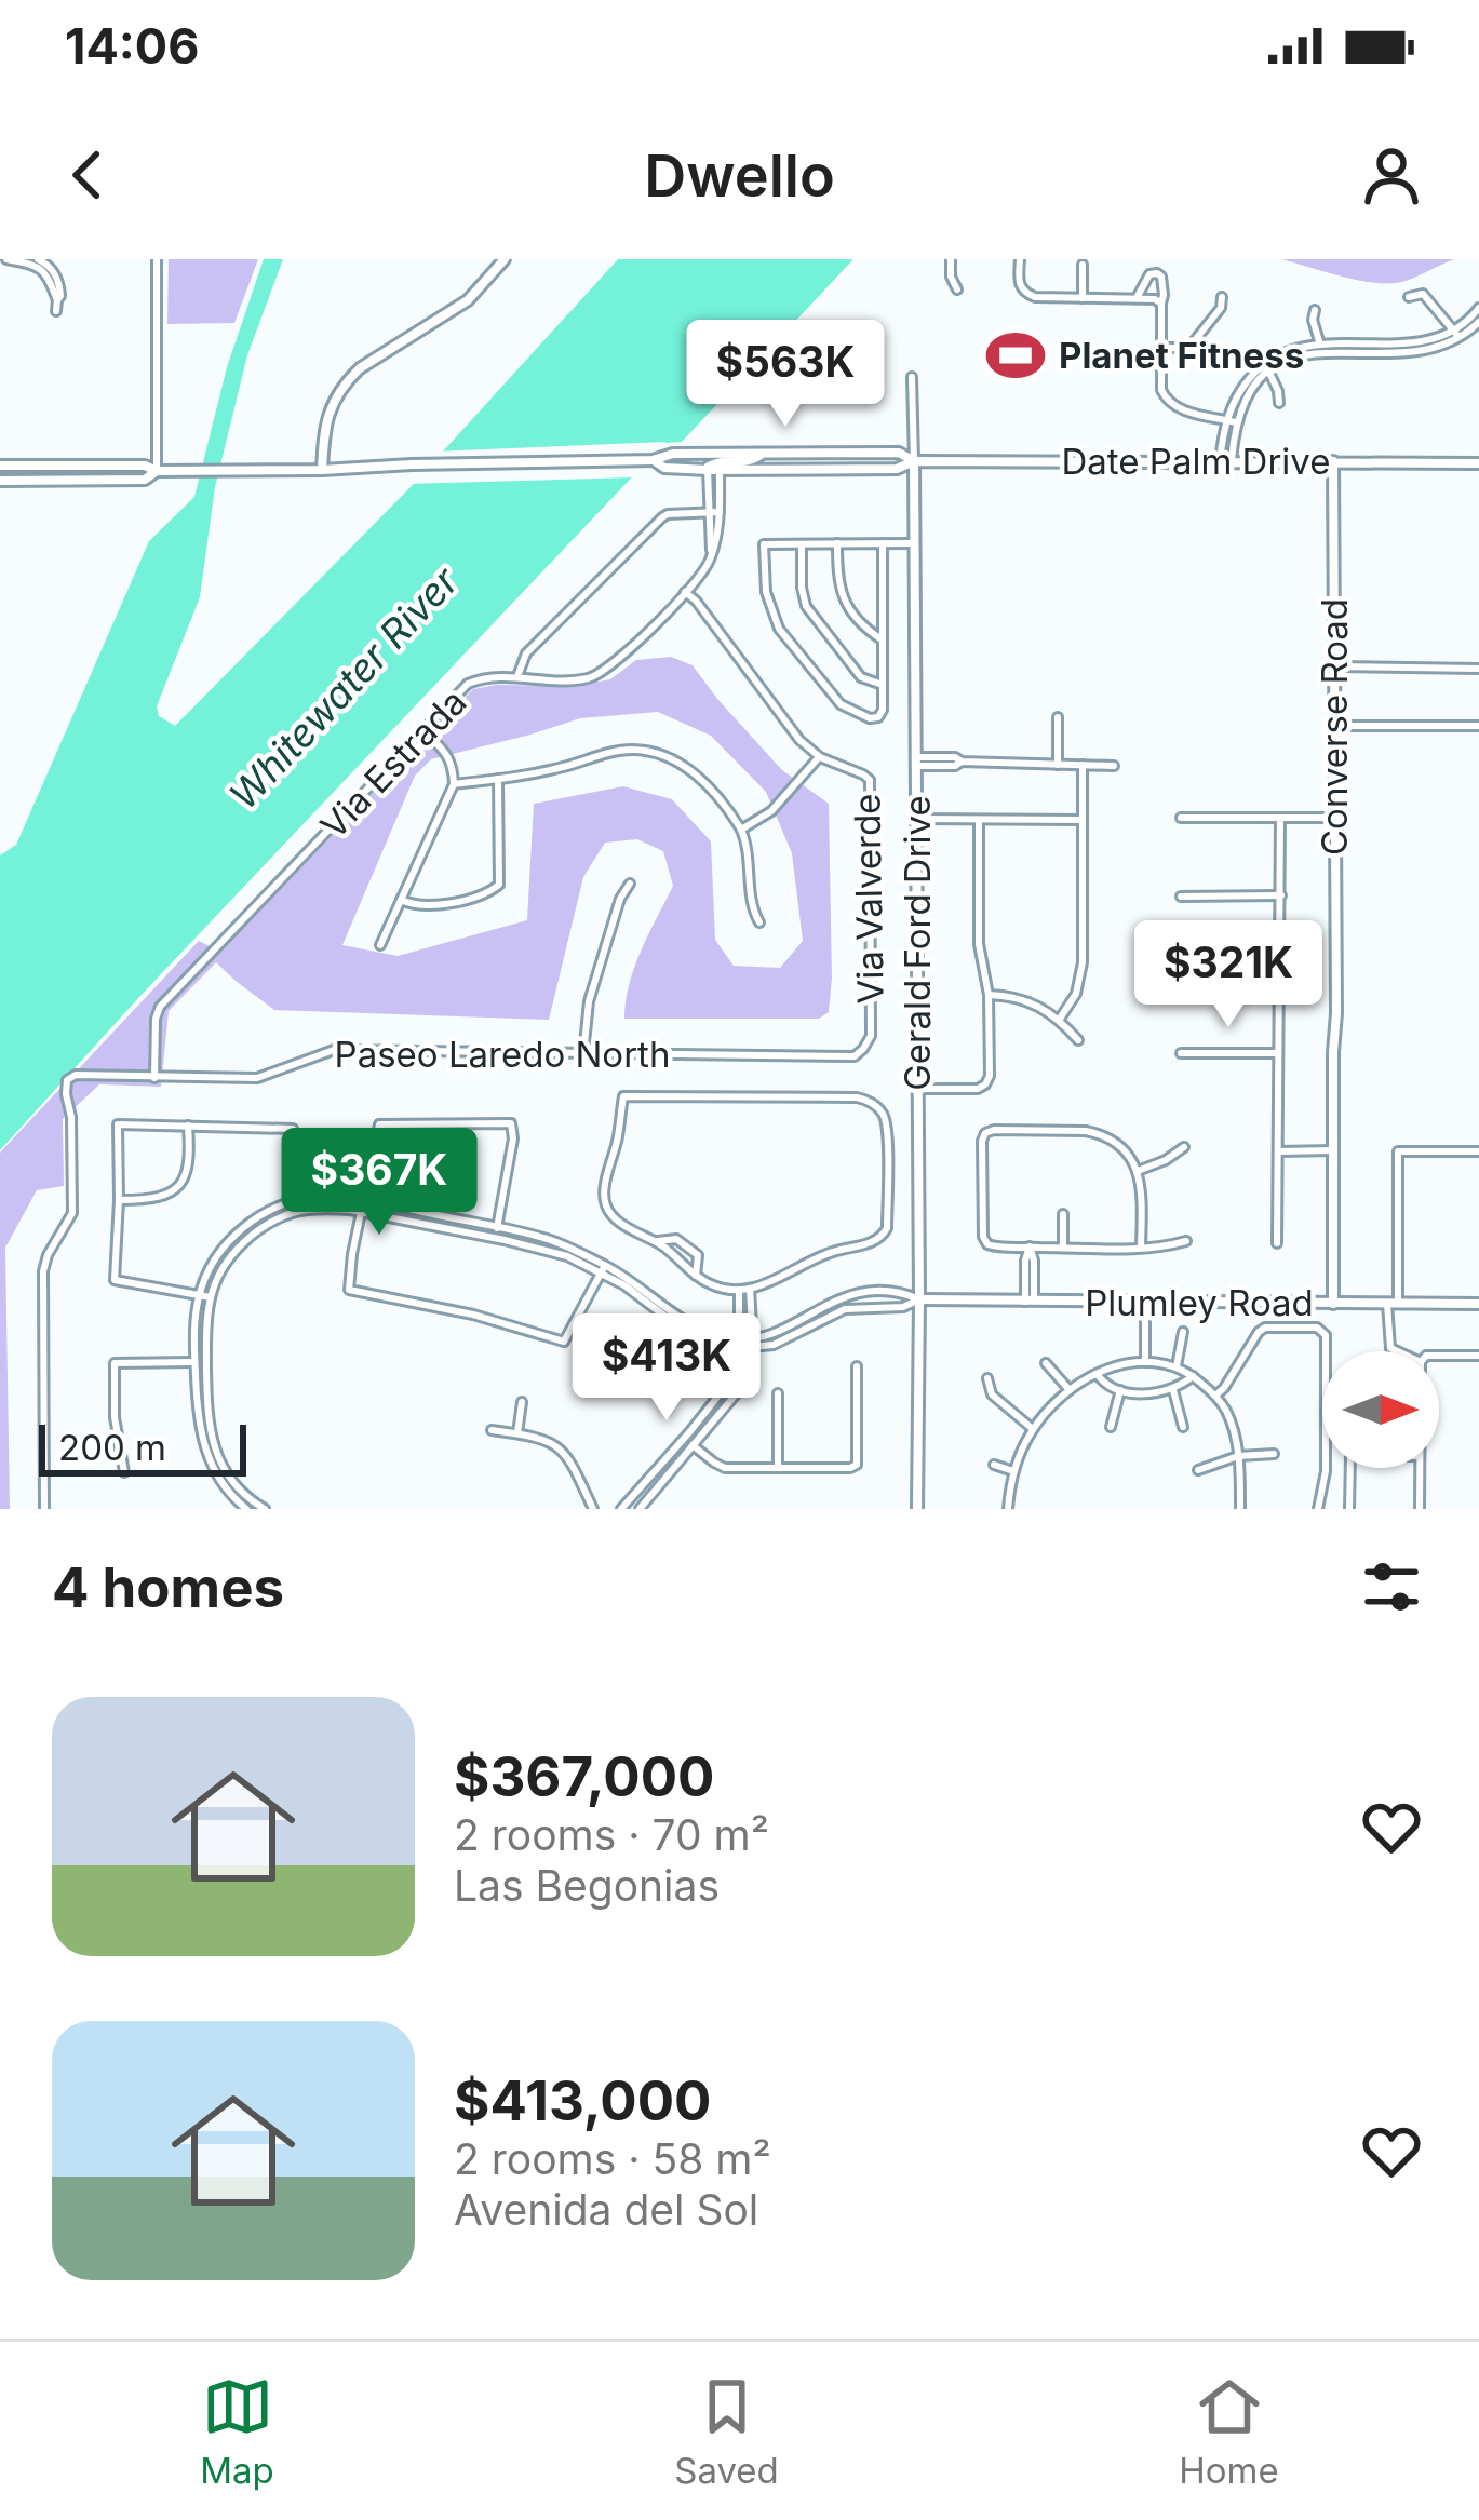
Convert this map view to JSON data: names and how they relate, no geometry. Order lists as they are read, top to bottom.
{
  "streets": {
    "main road": [
      "Date Palm Drive",
      "Converse Road",
      "Gerald Ford Drive",
      "Plumley Road"
    ],
    "street": ["Via Estrada", "Via Valverde", "Paseo Laredo North"]
  },
  "crossings": [
    ["Date Palm Drive", "Converse Road"],
    ["Date Palm Drive", "Via Estrada"],
    ["Date Palm Drive", "Gerald Ford Drive"],
    ["Converse Road", "Plumley Road"],
    ["Via Estrada", "Via Valverde"],
    ["Via Estrada", "Paseo Laredo North"],
    ["Via Valverde", "Paseo Laredo North"],
    ["Gerald Ford Drive", "Plumley Road"]
  ],
  "water": ["Whitewater River"],
  "places": {
    "sports": ["Planet Fitness"]
  },
  "scale_bar": "200 m",
  "north": "right",
  "page": {
    "status": "14:06",
    "header": "Dwello",
    "price": [
      "$563K",
      "$321K",
      "$367K",
      "$413K"
    ],
    "scale": "200 m",
    "heading": "4 homes",
    "list": [
      {
        "name": "$367,000",
        "note": "2 rooms · 70 m² · Las Begonias"
      },
      {
        "name": "$413,000",
        "note": "2 rooms · 58 m² · Avenida del Sol"
      }
    ],
    "tabs": ["Map", "Saved", "Home"]
  }
}
